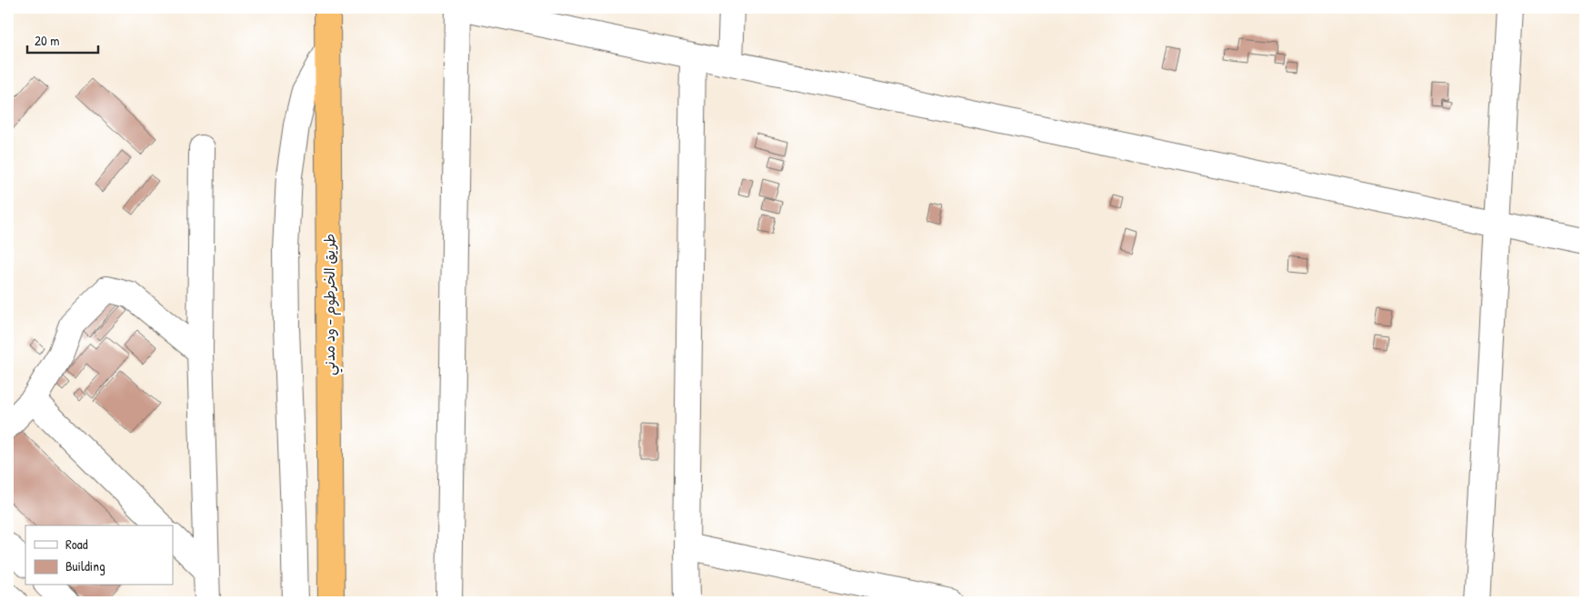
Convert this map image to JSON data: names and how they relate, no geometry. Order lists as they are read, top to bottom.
{
  "streets": {
    "highway": ["طريق الخرطوم - ود مدني"]
  },
  "legend": ["Road", "Building"],
  "scale_bar": "20 m"
}
